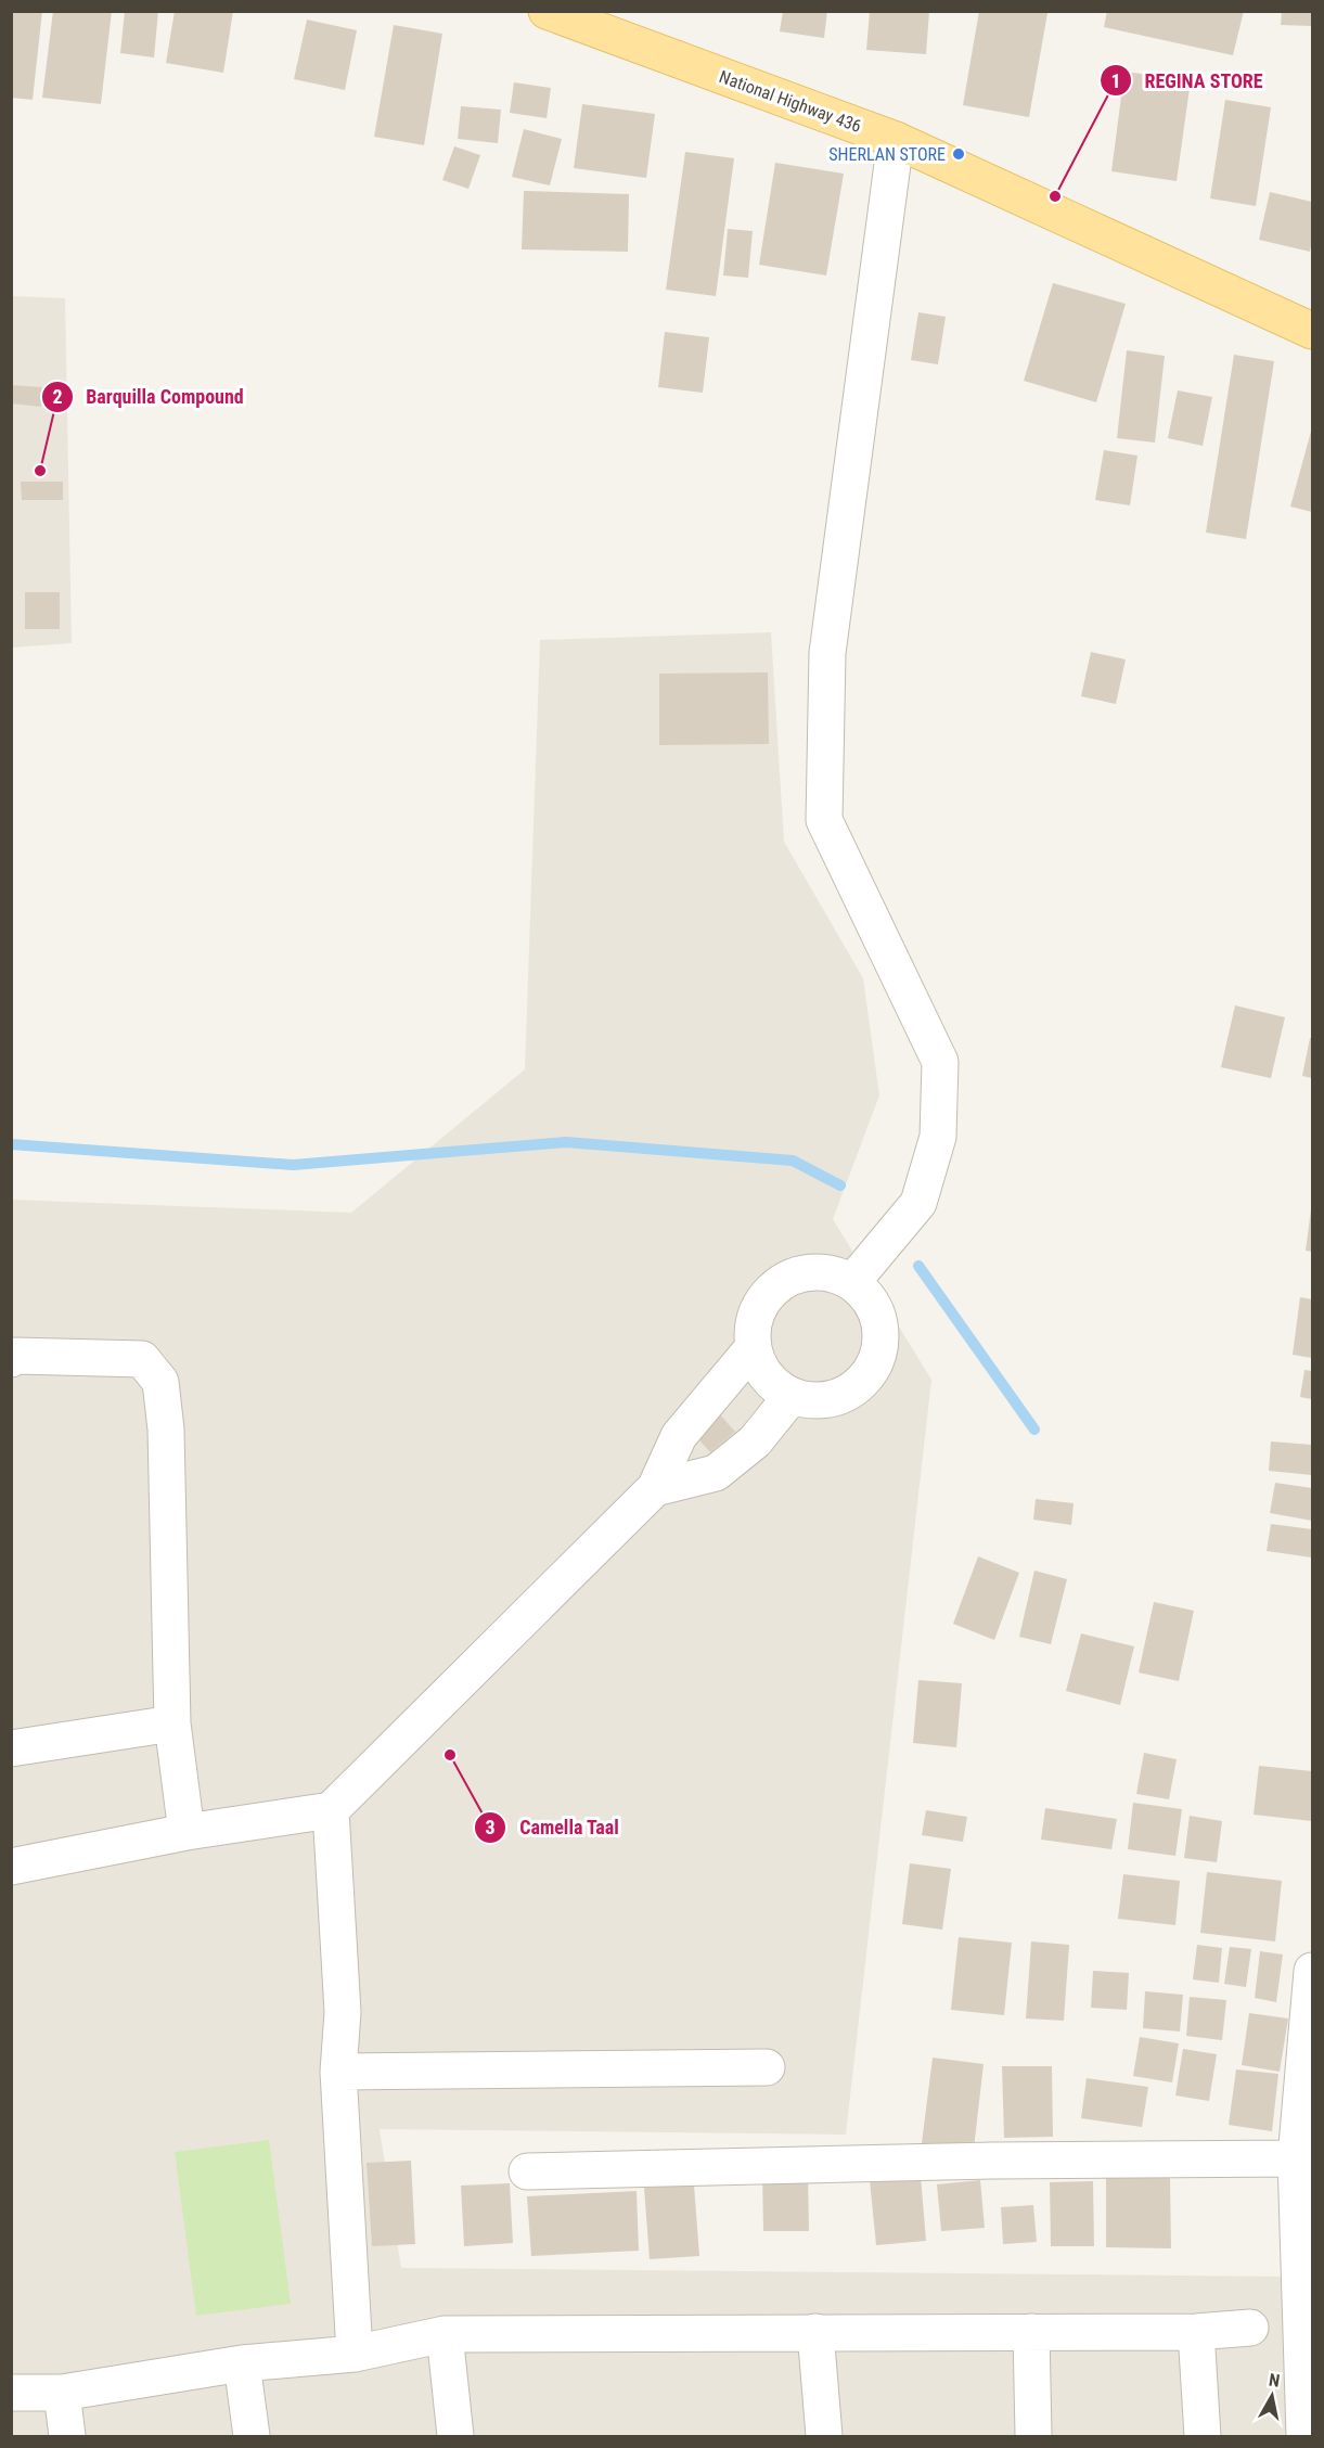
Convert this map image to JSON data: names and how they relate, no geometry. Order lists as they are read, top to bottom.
{
  "streets": {
    "main road": ["National Highway 436"]
  },
  "places": [
    "SHERLAN STORE",
    "REGINA STORE",
    "Barquilla Compound",
    "Camella Taal"
  ],
  "north": "top"
}
